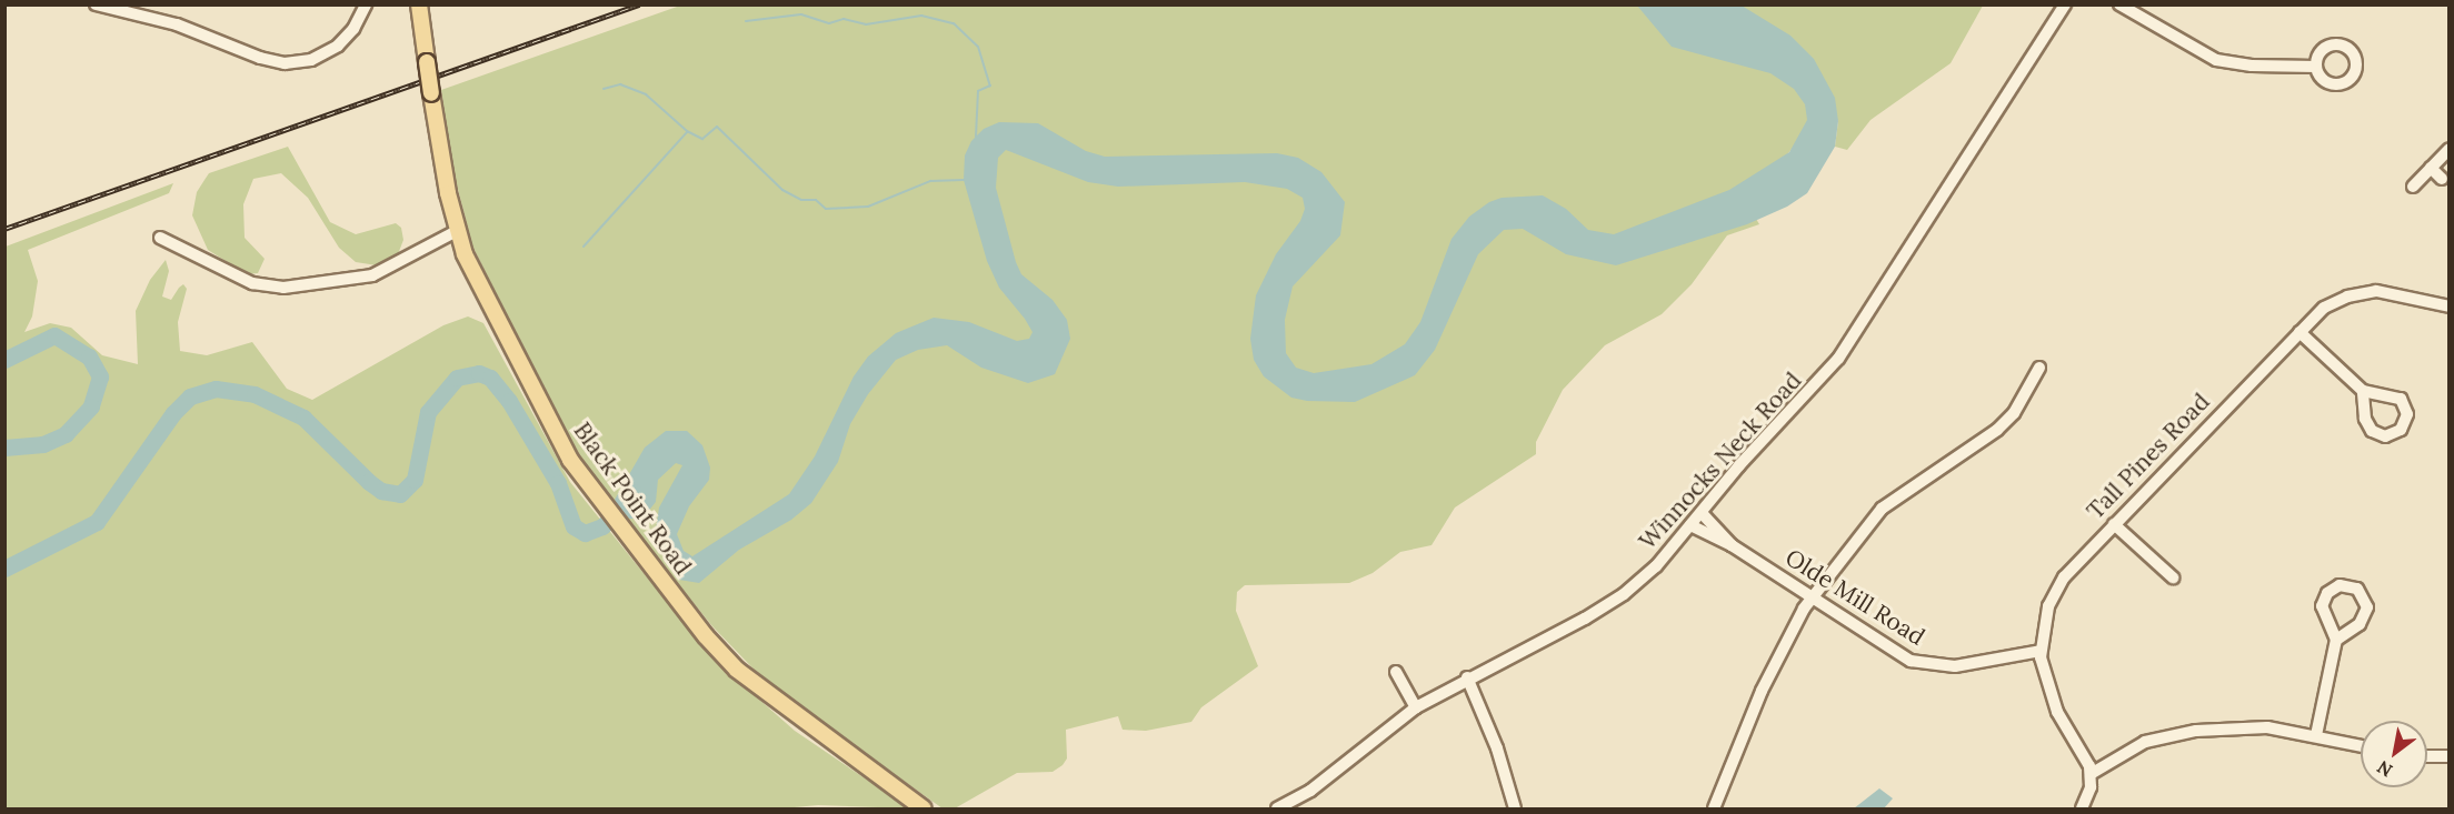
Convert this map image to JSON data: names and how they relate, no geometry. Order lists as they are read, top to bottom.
{
  "streets": {
    "main road": ["Black Point Road"],
    "street": ["Tall Pines Road", "Winnocks Neck Road", "Olde Mill Road"]
  },
  "crossings": [
    ["Tall Pines Road", "Olde Mill Road"],
    ["Winnocks Neck Road", "Olde Mill Road"]
  ],
  "north": "bottom left"
}
